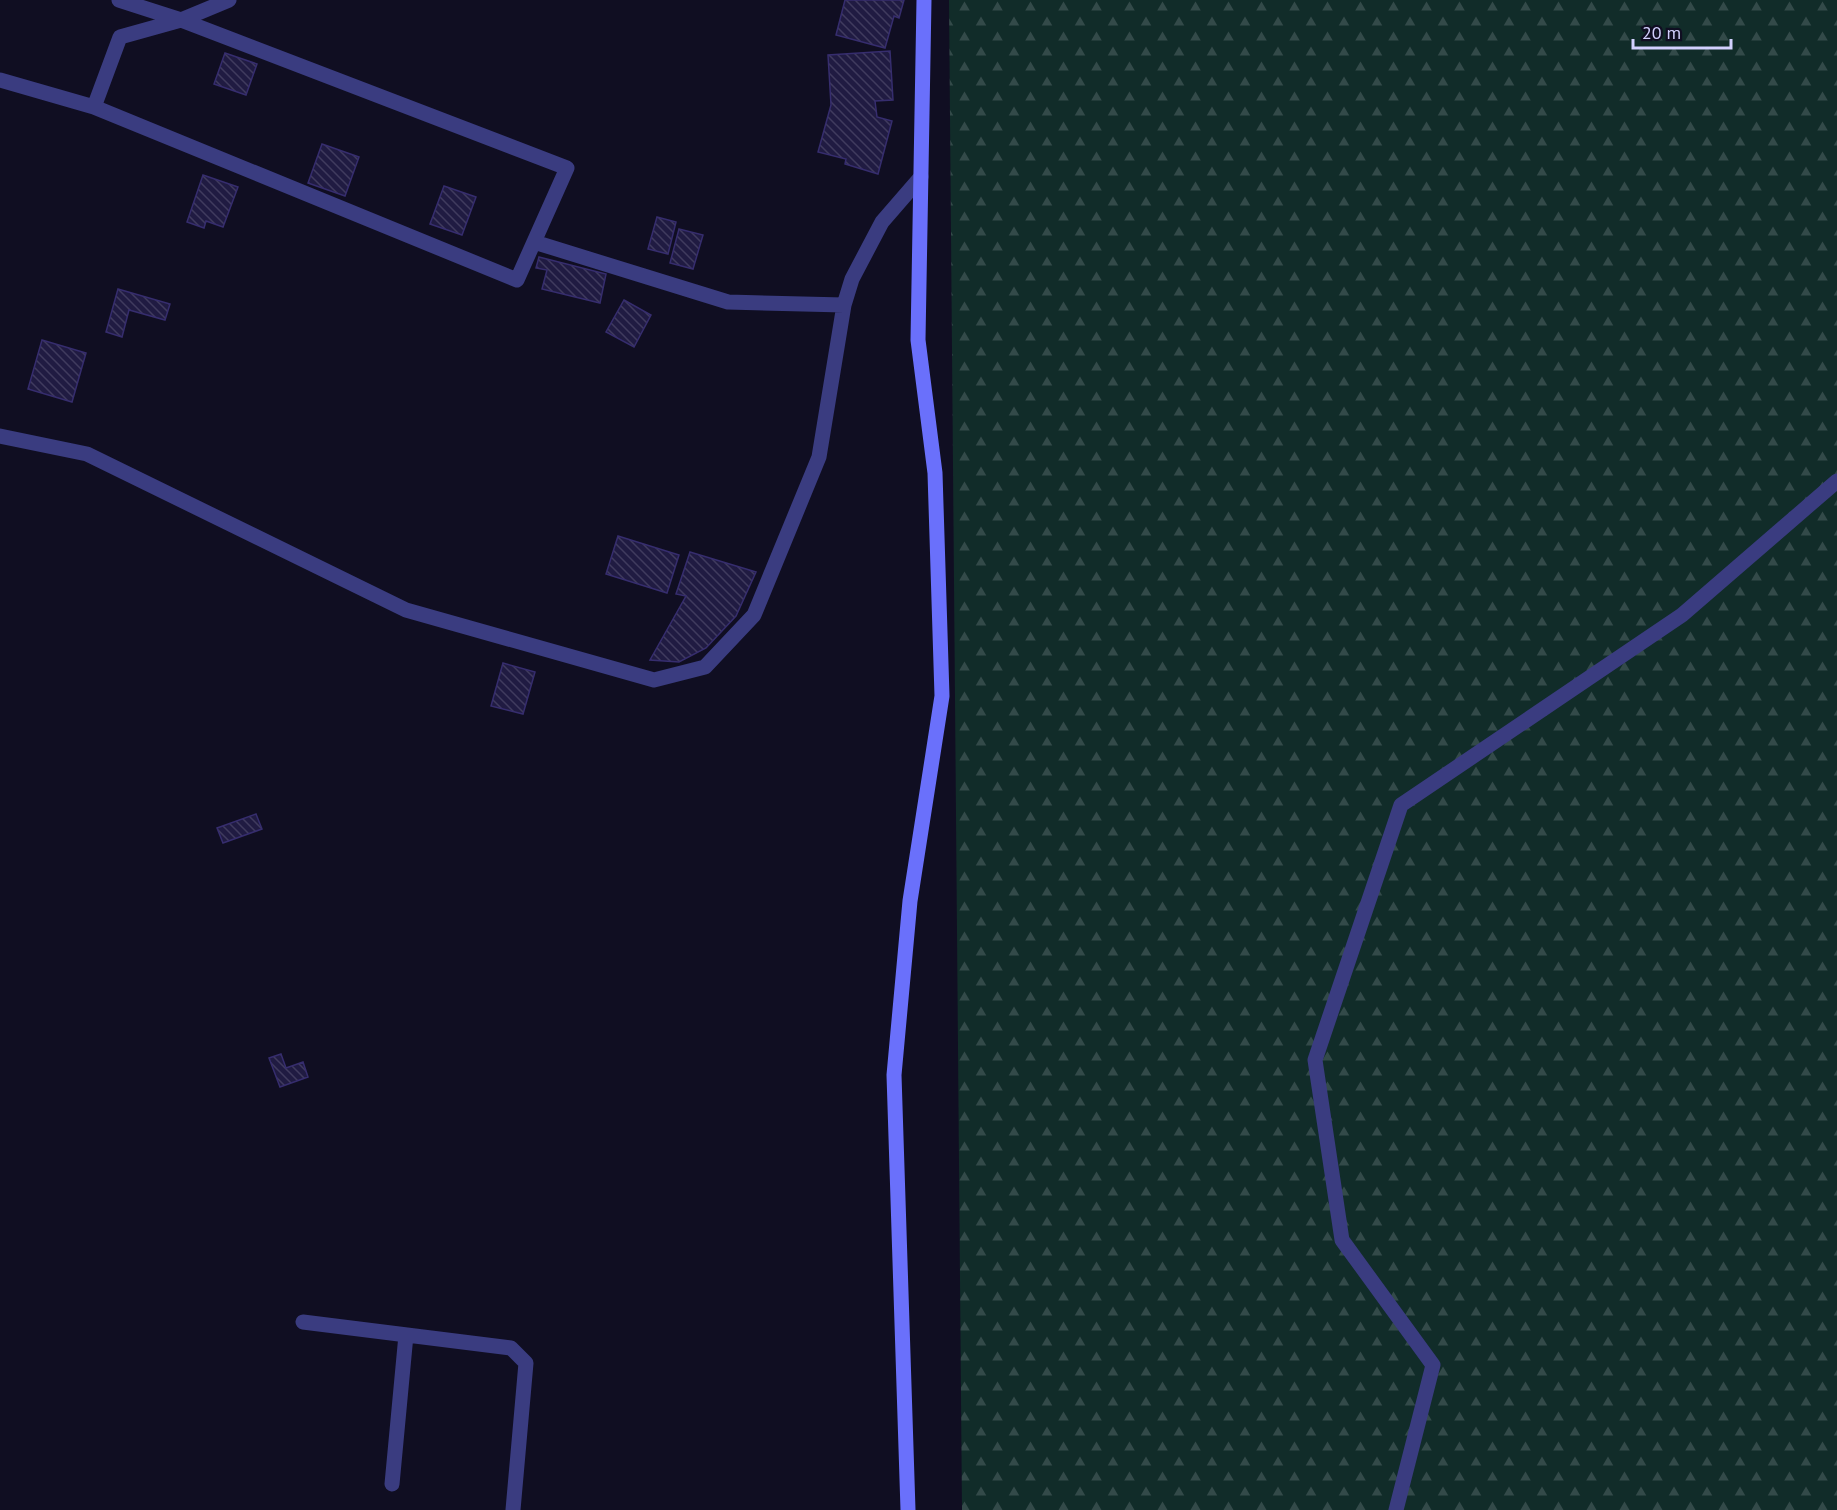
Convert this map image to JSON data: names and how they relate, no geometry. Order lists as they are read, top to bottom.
{
  "scale_bar": "20 m"
}
